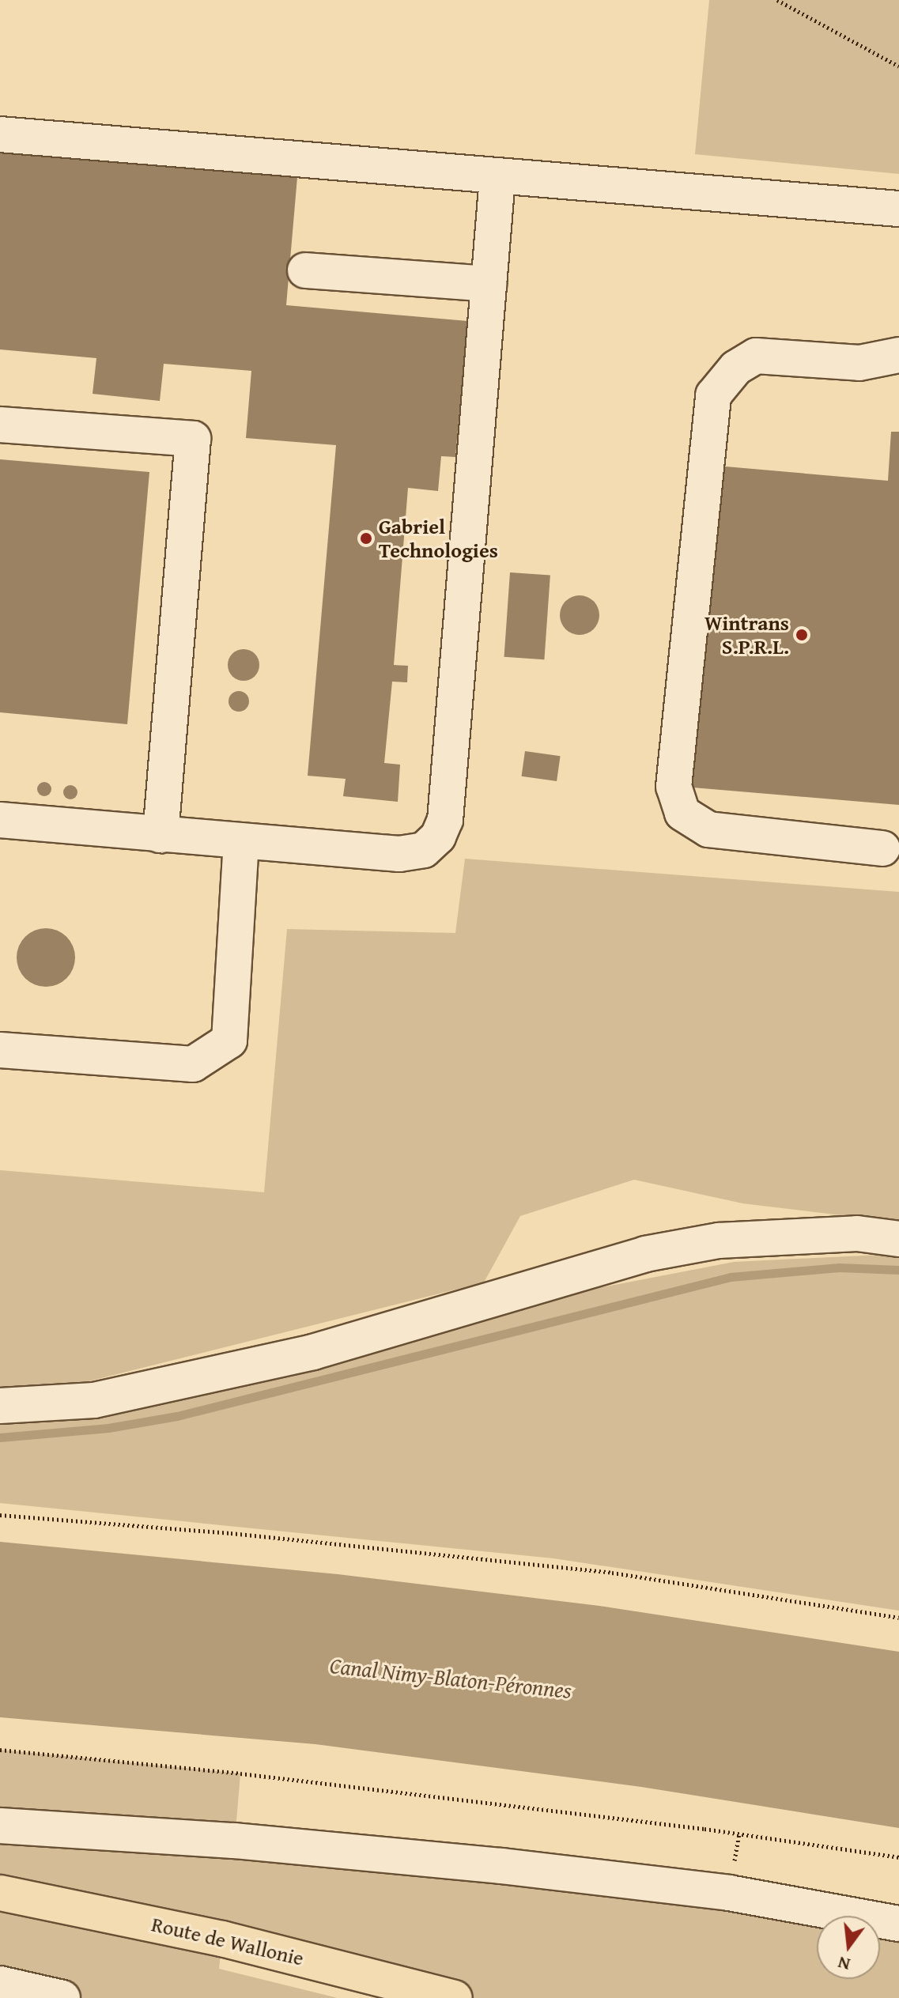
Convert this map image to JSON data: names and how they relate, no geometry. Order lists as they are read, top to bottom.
{
  "streets": {
    "main road": ["Route de Wallonie"]
  },
  "water": ["Canal Nimy-Blaton-Péronnes"],
  "places": ["Gabriel Technologies", "Wintrans S.P.R.L."],
  "north": "bottom"
}
